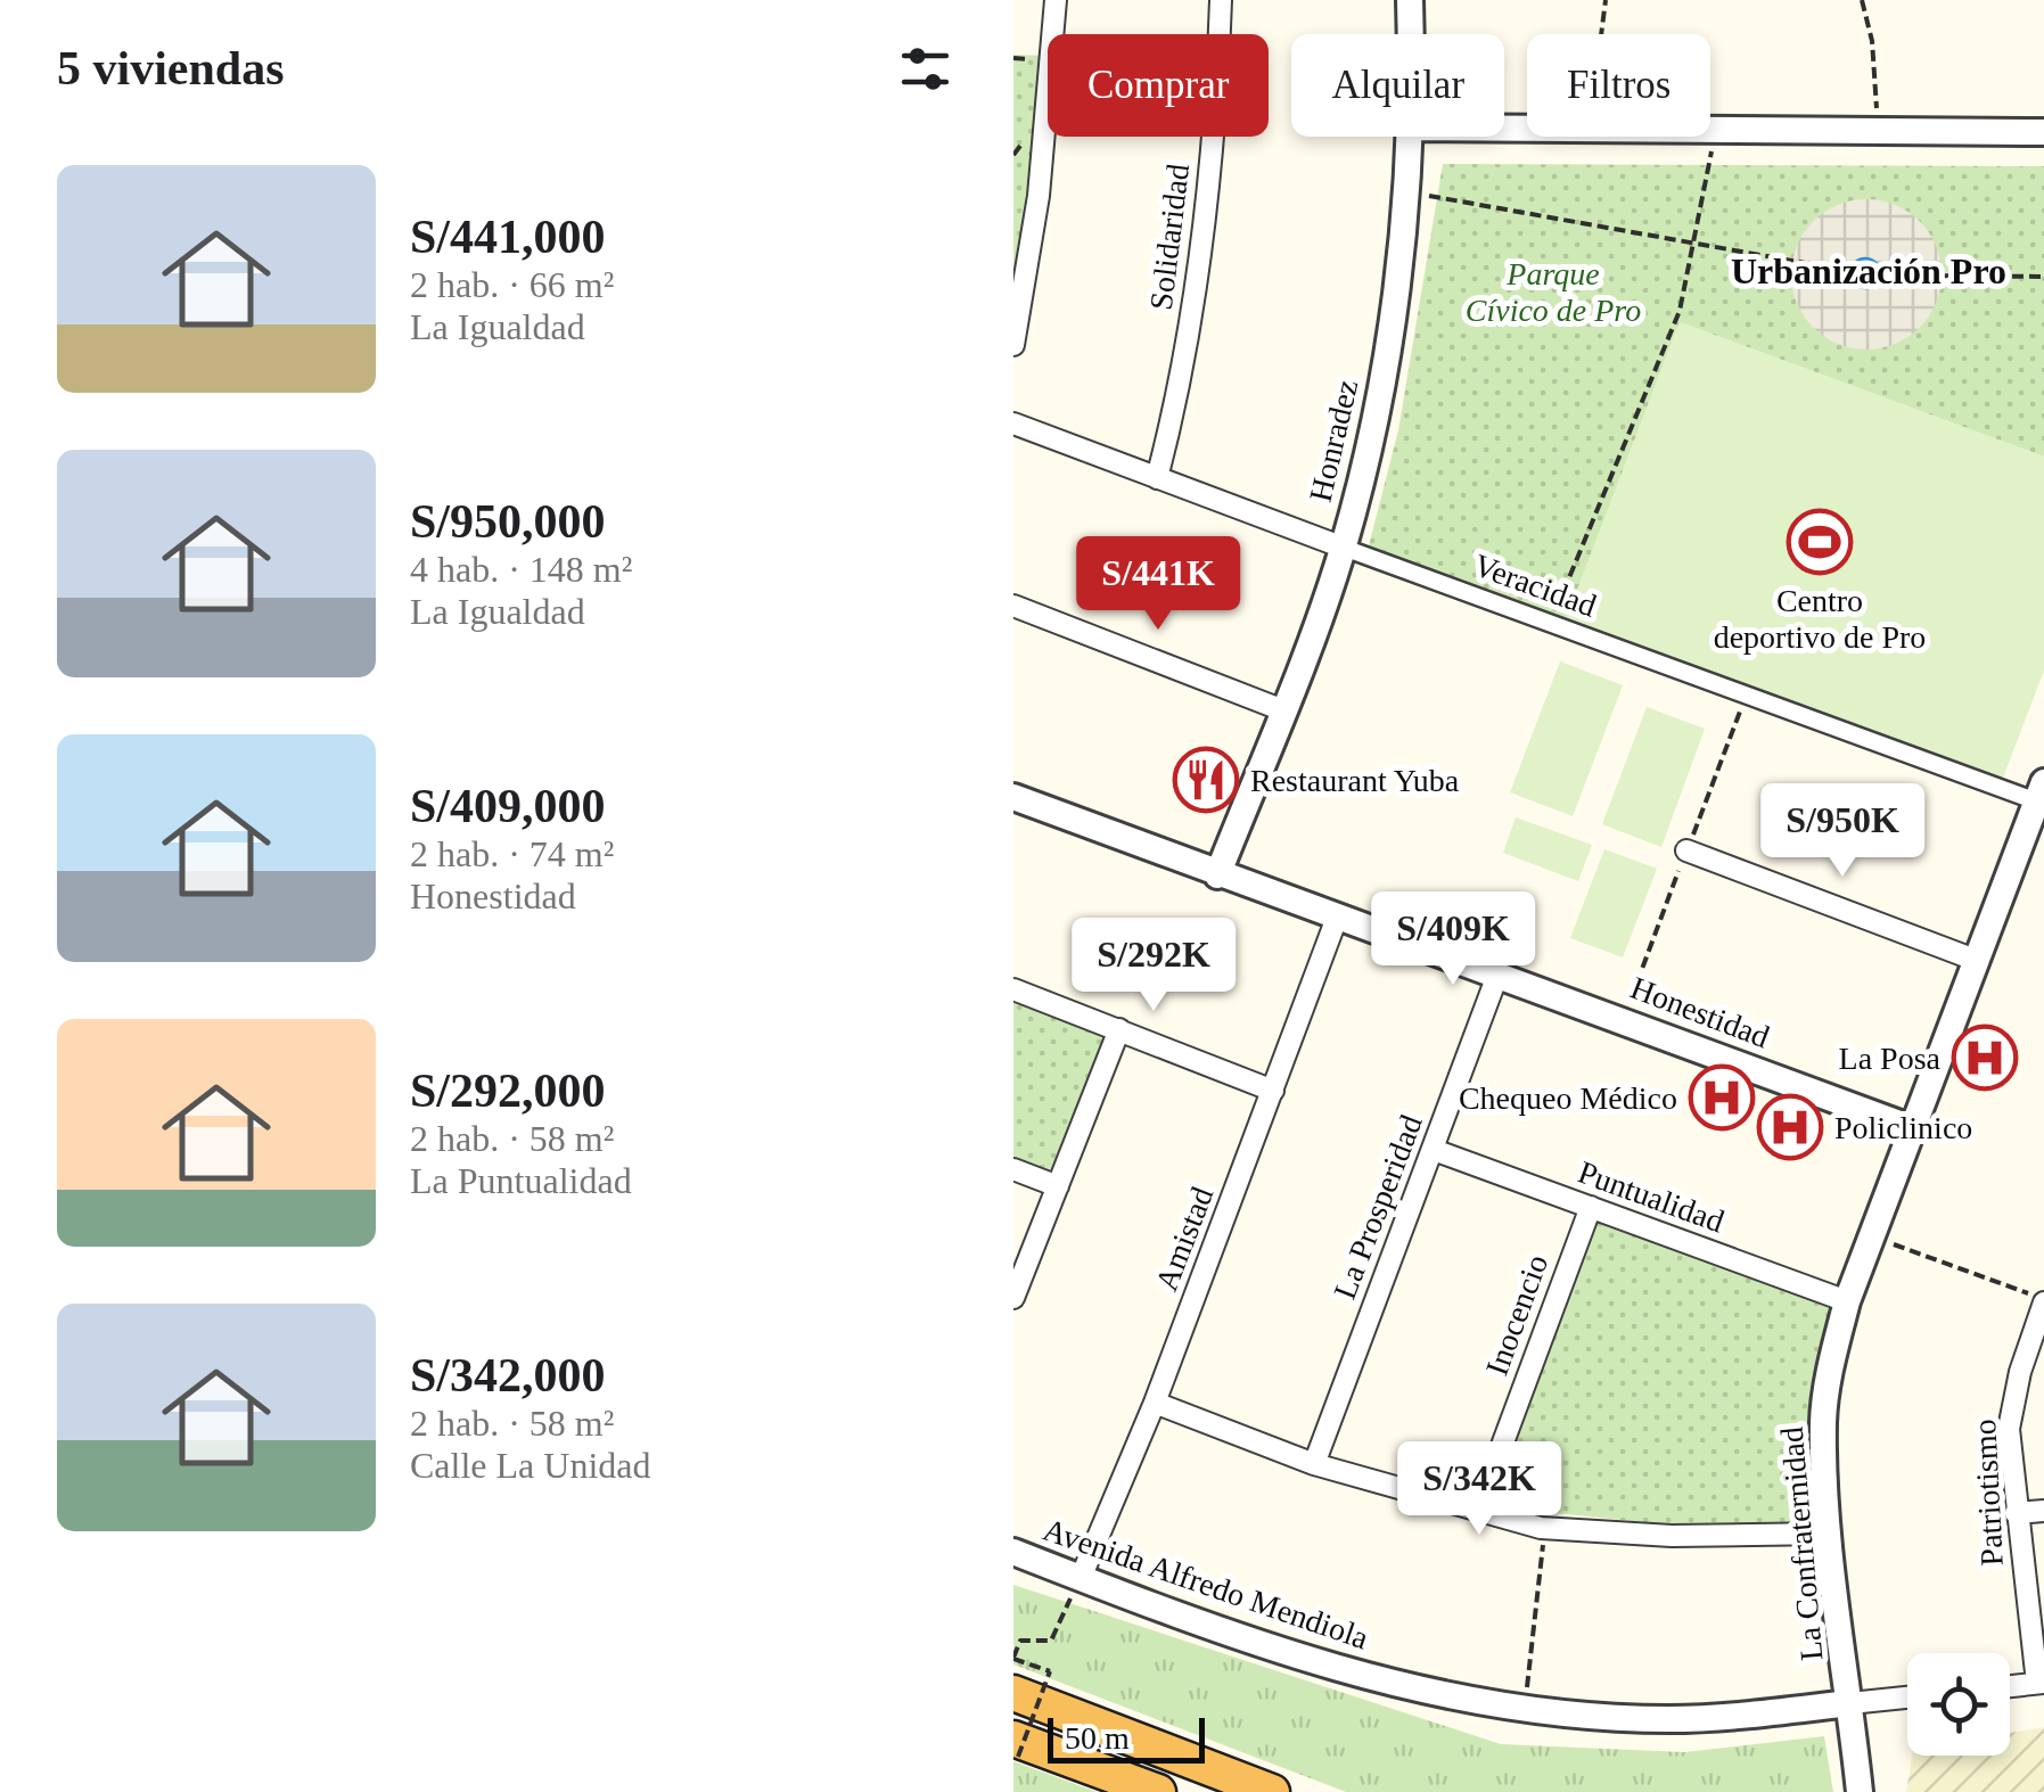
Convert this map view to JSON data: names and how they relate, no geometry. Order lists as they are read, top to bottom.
{
  "streets": {
    "street": [
      "Solidaridad",
      "Honradez",
      "Veracidad",
      "Honestidad",
      "Puntualidad",
      "La Prosperidad",
      "Amistad",
      "Inocencio",
      "Patriotismo",
      "La Confraternidad",
      "Avenida Alfredo Mendiola"
    ]
  },
  "crossings": [
    ["Solidaridad", "Veracidad"],
    ["Honradez", "Veracidad"],
    ["Honradez", "Honestidad"],
    ["Veracidad", "La Confraternidad"],
    ["Honestidad", "La Prosperidad"],
    ["Honestidad", "Amistad"],
    ["Honestidad", "La Confraternidad"],
    ["Puntualidad", "La Prosperidad"],
    ["Puntualidad", "Inocencio"],
    ["Puntualidad", "La Confraternidad"],
    ["Amistad", "Avenida Alfredo Mendiola"],
    ["La Confraternidad", "Avenida Alfredo Mendiola"]
  ],
  "districts": ["Urbanización Pro"],
  "parks": ["Parque Cívico de Pro"],
  "places": {
    "sports": ["Centro deportivo de Pro"],
    "restaurant": ["Restaurant Yuba"],
    "hospital": ["La Posa", "Chequeo Médico", "Policlinico"]
  },
  "scale_bar": "50 m",
  "page": {
    "heading": "5 viviendas",
    "chip": ["Comprar", "Alquilar", "Filtros"],
    "list": [
      {
        "name": "S/441,000",
        "note": "2 hab. · 66 m² · La Igualdad"
      },
      {
        "name": "S/950,000",
        "note": "4 hab. · 148 m² · La Igualdad"
      },
      {
        "name": "S/409,000",
        "note": "2 hab. · 74 m² · Honestidad"
      },
      {
        "name": "S/292,000",
        "note": "2 hab. · 58 m² · La Puntualidad"
      },
      {
        "name": "S/342,000",
        "note": "2 hab. · 58 m² · Calle La Unidad"
      }
    ],
    "price": [
      "S/441K",
      "S/950K",
      "S/409K",
      "S/292K",
      "S/342K"
    ],
    "scale": "50 m"
  }
}
